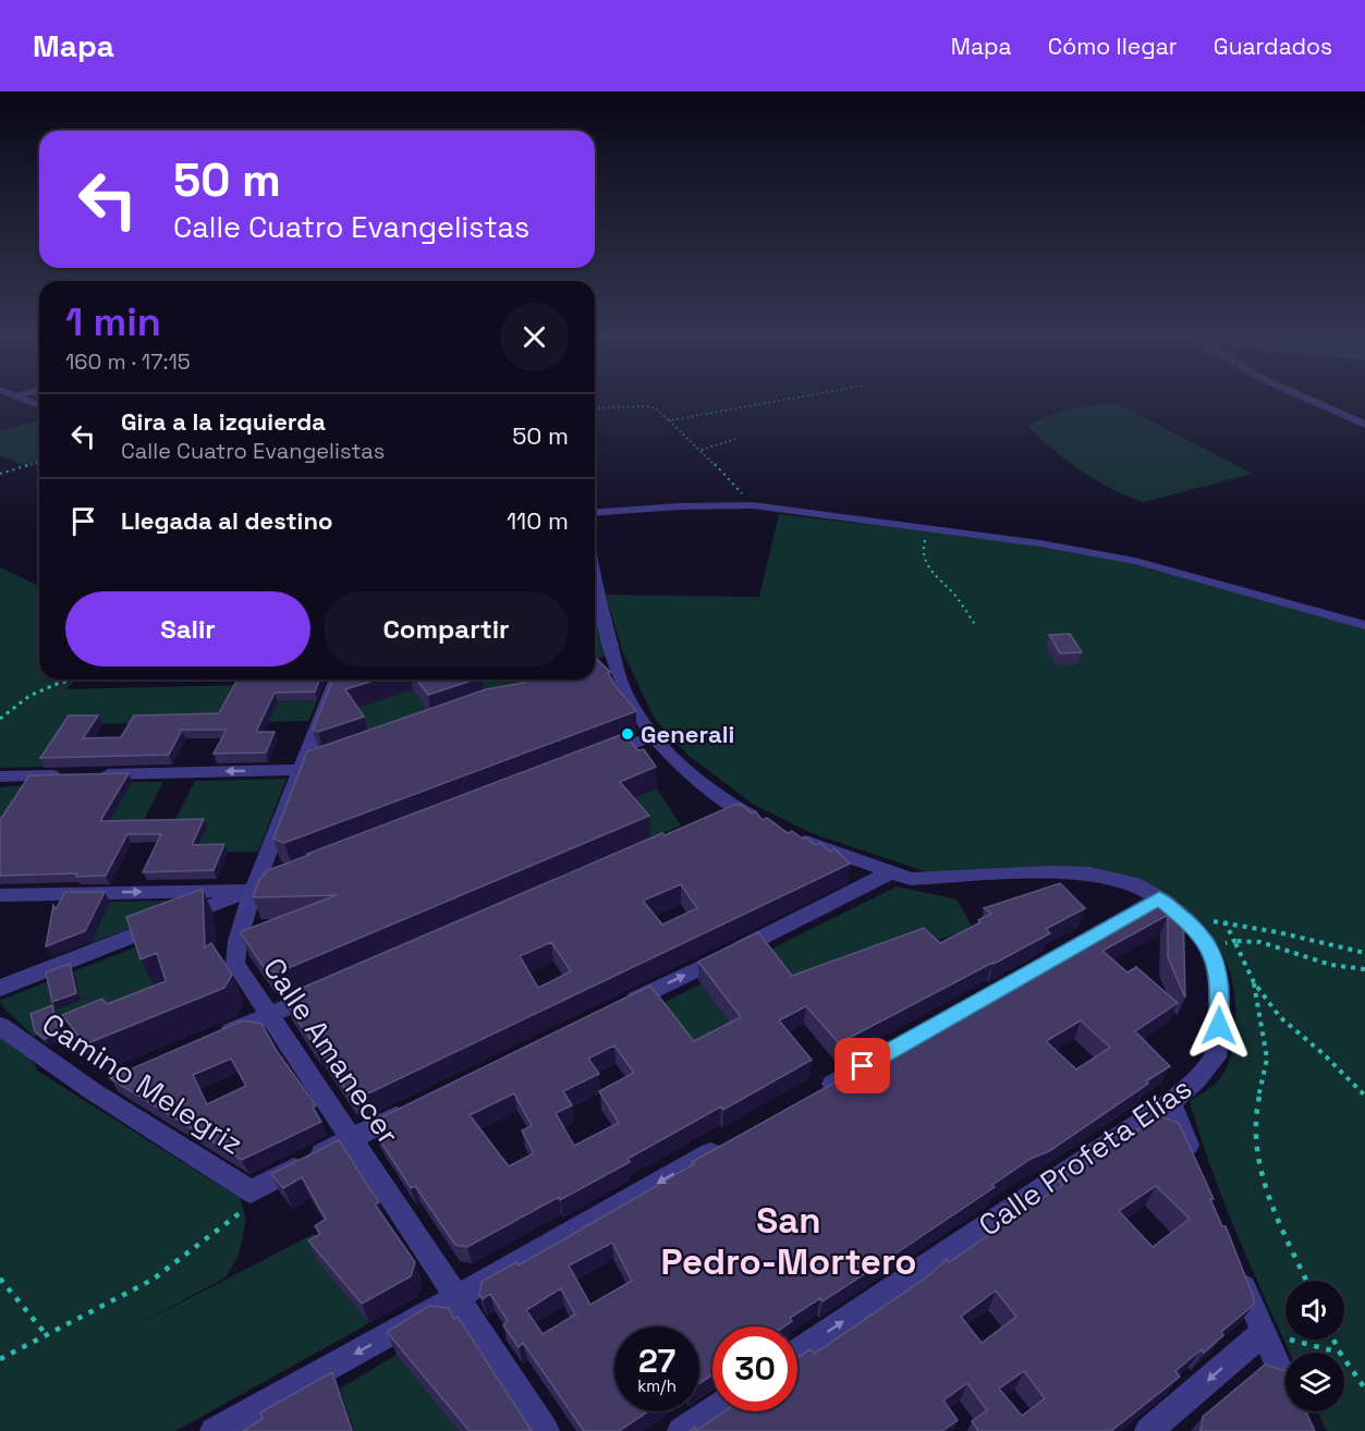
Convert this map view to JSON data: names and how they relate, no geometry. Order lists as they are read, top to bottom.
{
  "streets": {
    "street": ["Calle Amanecer", "Camino Melegriz", "Calle Profeta Elías"]
  },
  "one_way": ["Calle Profeta Elías"],
  "districts": ["San Pedro-Mortero"],
  "places": ["Generali"],
  "page": {
    "header": "Mapa",
    "nav": ["Mapa", "Cómo llegar", "Guardados"],
    "turn": ["50 m", "Calle Cuatro Evangelistas"],
    "heading": ["1 min", "160 m · 17:15"],
    "list": [
      {
        "name": "Gira a la izquierda",
        "note": "Calle Cuatro Evangelistas",
        "value": "50 m"
      },
      {
        "name": "Llegada al destino",
        "value": "110 m"
      }
    ],
    "buttons": ["Salir", "Compartir"],
    "speed": "27 km/h",
    "limit": "30"
  }
}
